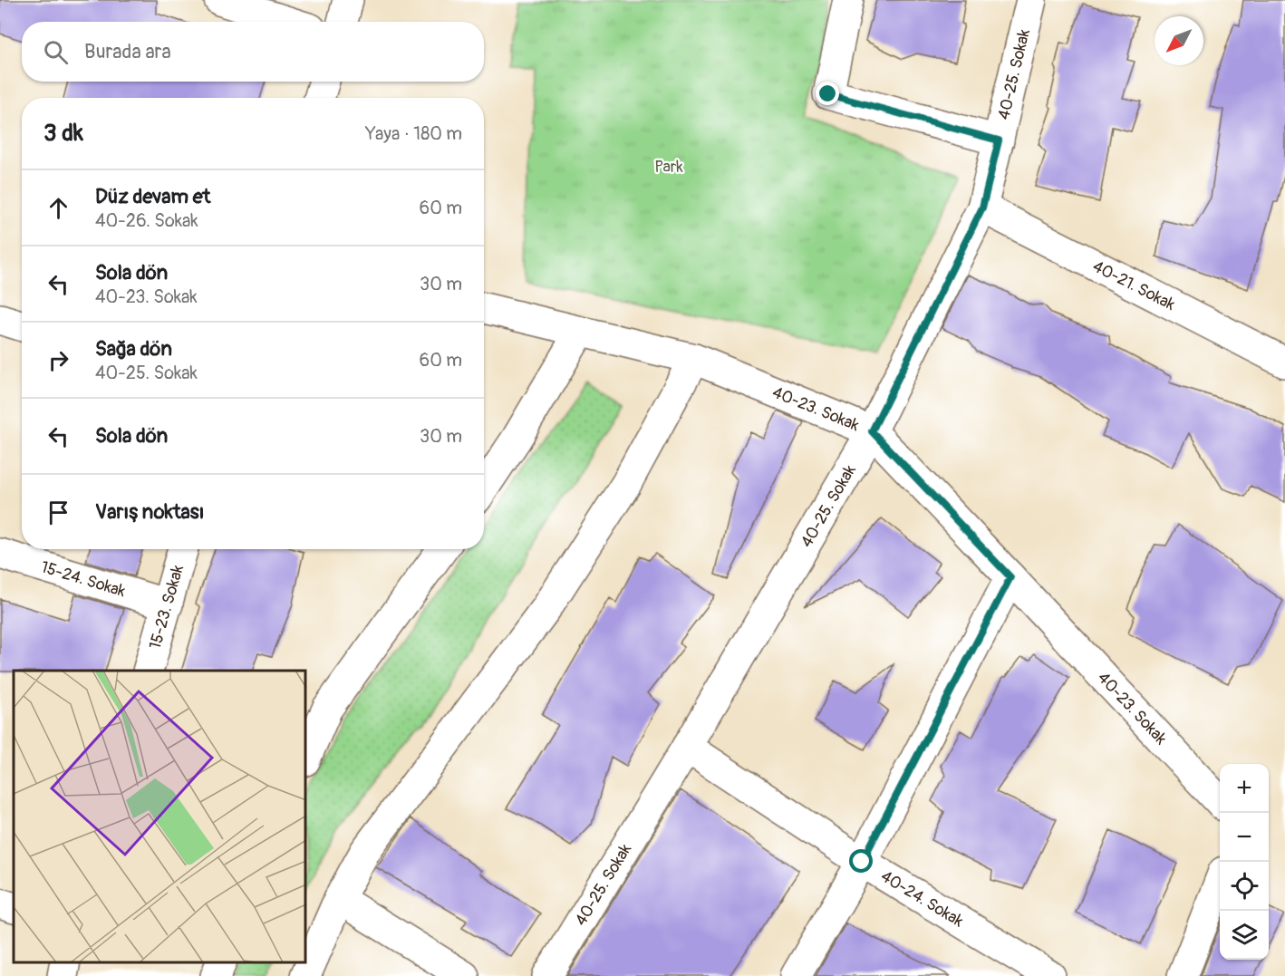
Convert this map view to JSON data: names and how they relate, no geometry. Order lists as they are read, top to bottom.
{
  "streets": {
    "street": [
      "40-25. Sokak",
      "40-21. Sokak",
      "40-23. Sokak",
      "15-24. Sokak",
      "15-23. Sokak",
      "40-24. Sokak"
    ]
  },
  "crossings": [
    ["40-25. Sokak", "40-21. Sokak"],
    ["40-25. Sokak", "40-23. Sokak"],
    ["40-25. Sokak", "40-24. Sokak"],
    ["15-24. Sokak", "15-23. Sokak"]
  ],
  "parks": ["Park"],
  "north": "bottom left",
  "page": {
    "search": "Burada ara",
    "heading": ["3 dk", "Yaya · 180 m"],
    "list": [
      ["Düz devam et", "40-26. Sokak", "60 m"],
      ["Sola dön", "40-23. Sokak", "30 m"],
      ["Sağa dön", "40-25. Sokak", "60 m"],
      ["Sola dön", "30 m"],
      "Varış noktası"
    ],
    "map_buttons": ["+", "−"]
  }
}
